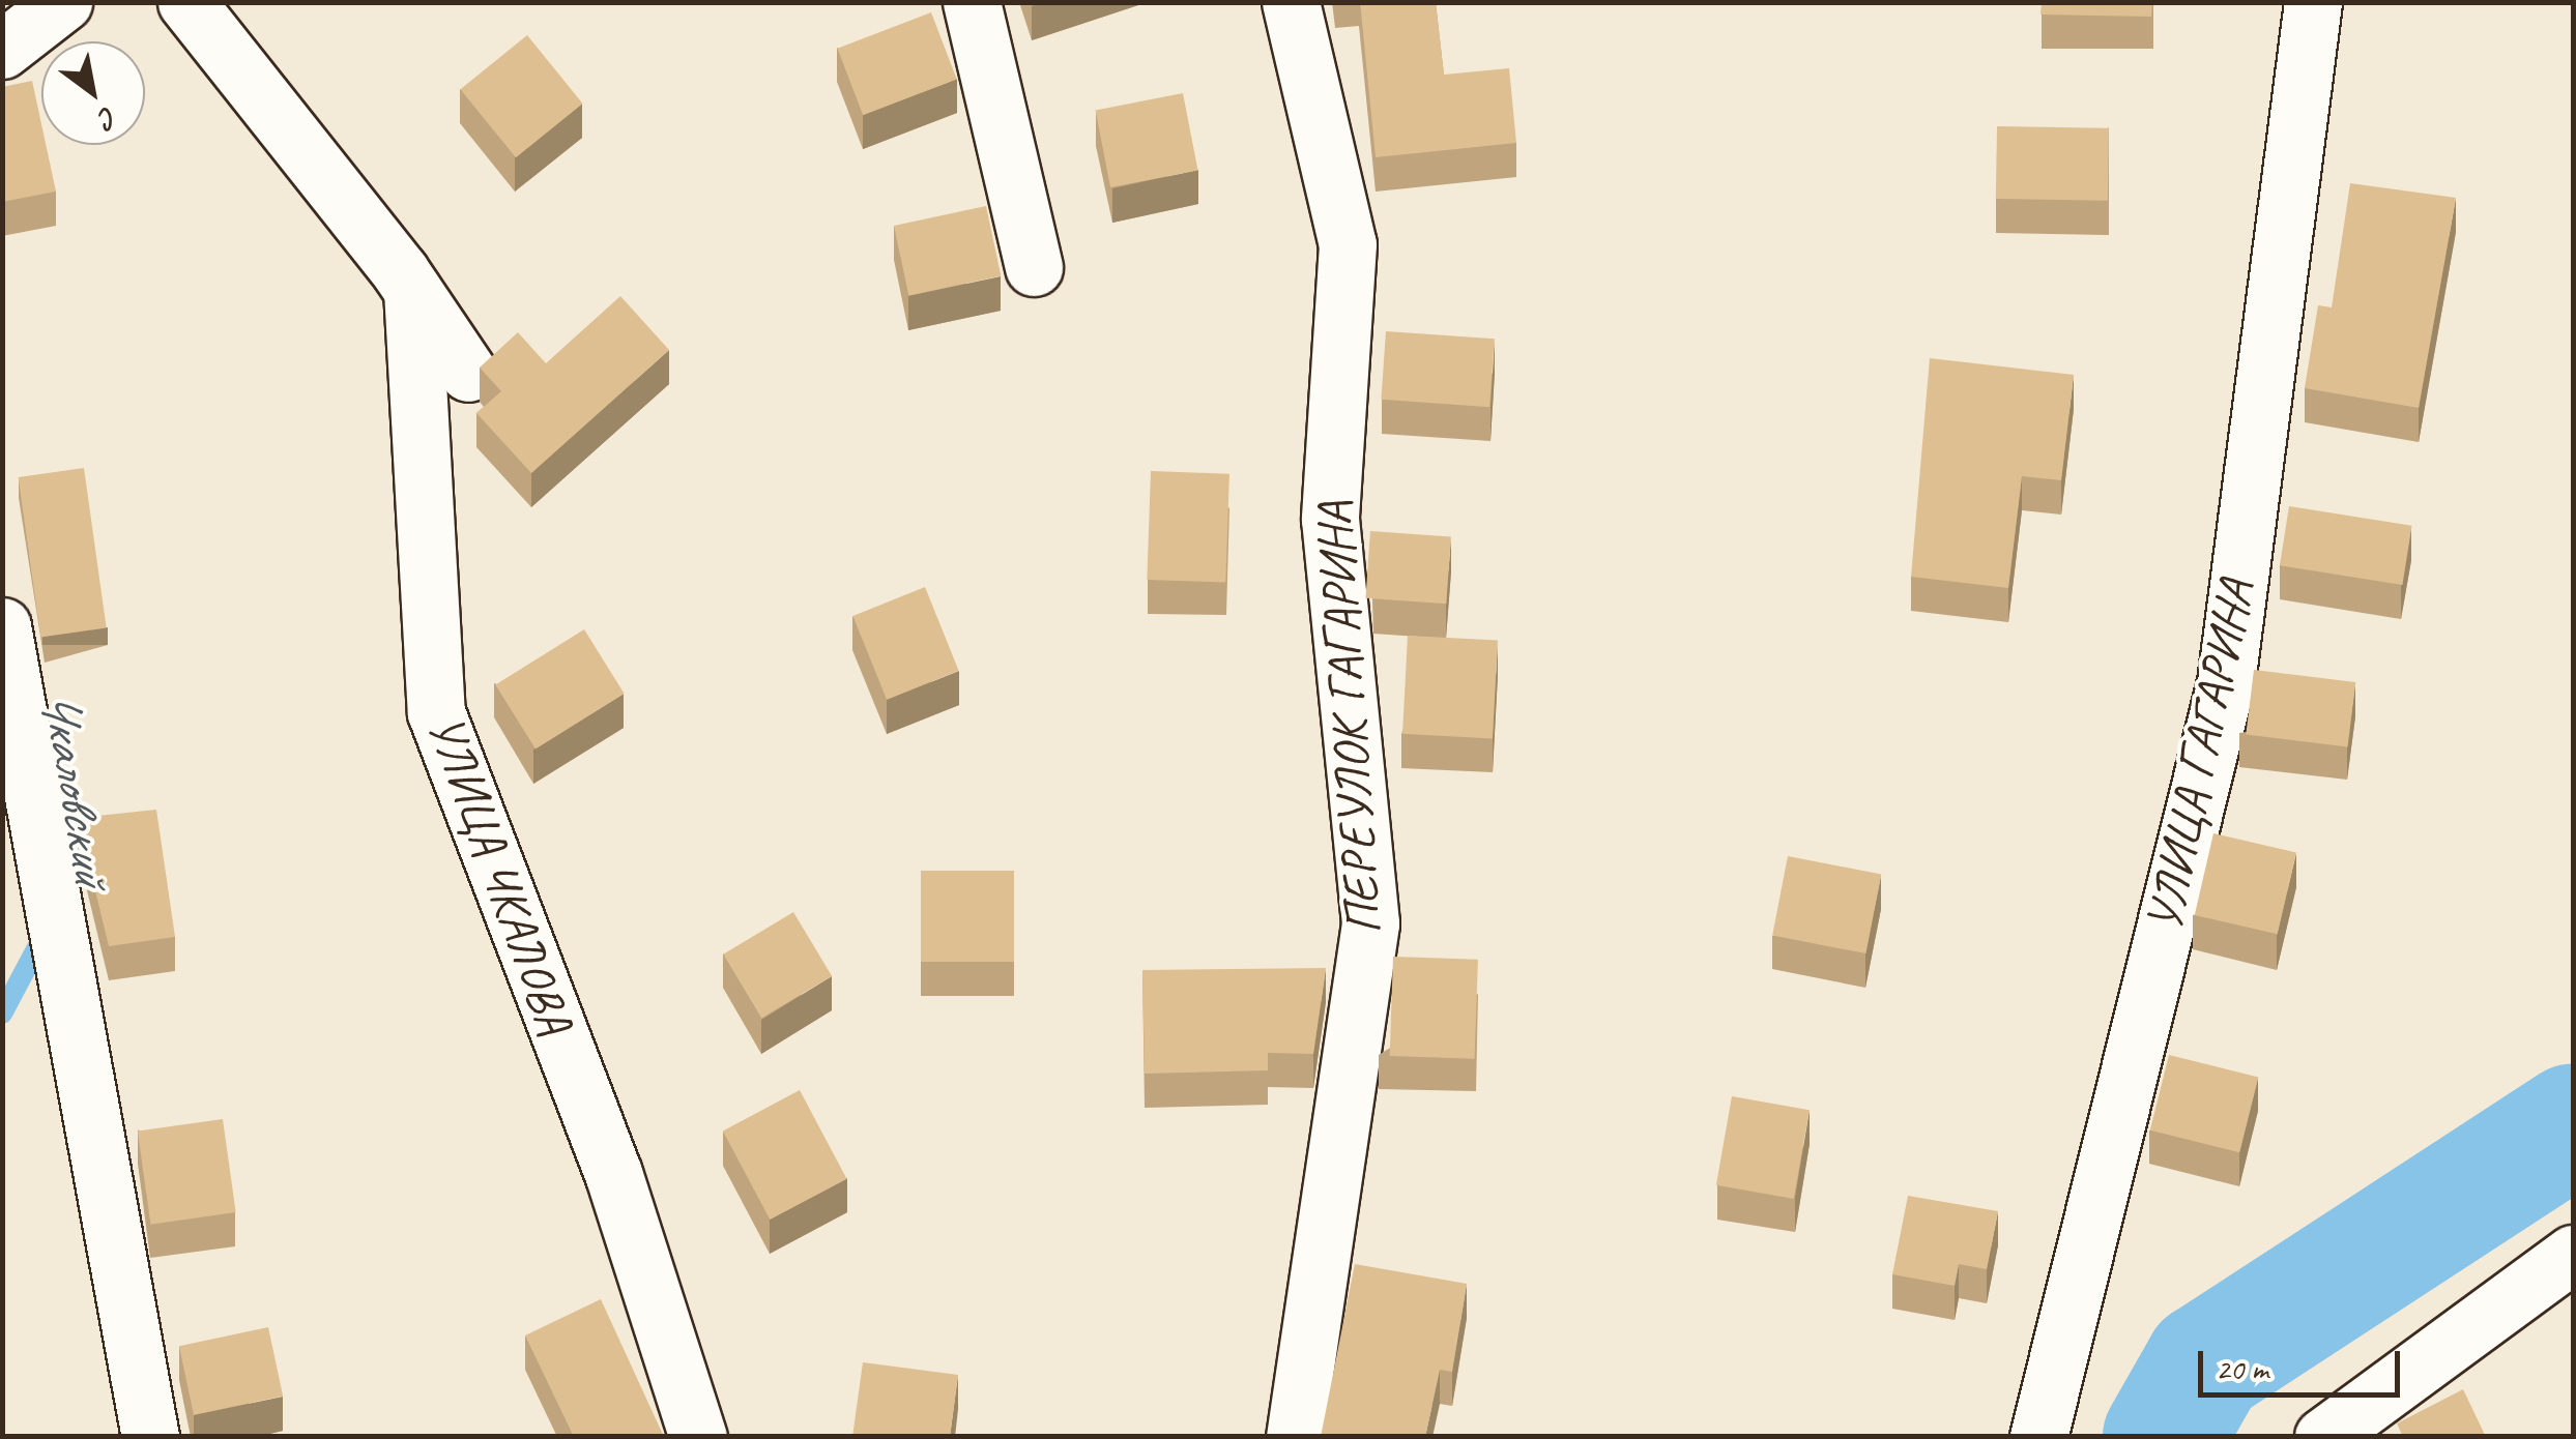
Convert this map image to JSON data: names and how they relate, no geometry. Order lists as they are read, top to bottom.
{
  "streets": {
    "street": ["ПЕРЕУЛОК ГАГАРИНА", "УЛИЦА ГАГАРИНА", "УЛИЦА ЧКАЛОВА"]
  },
  "water": ["Чкаловский"],
  "scale_bar": "20 m",
  "north": "bottom right"
}
